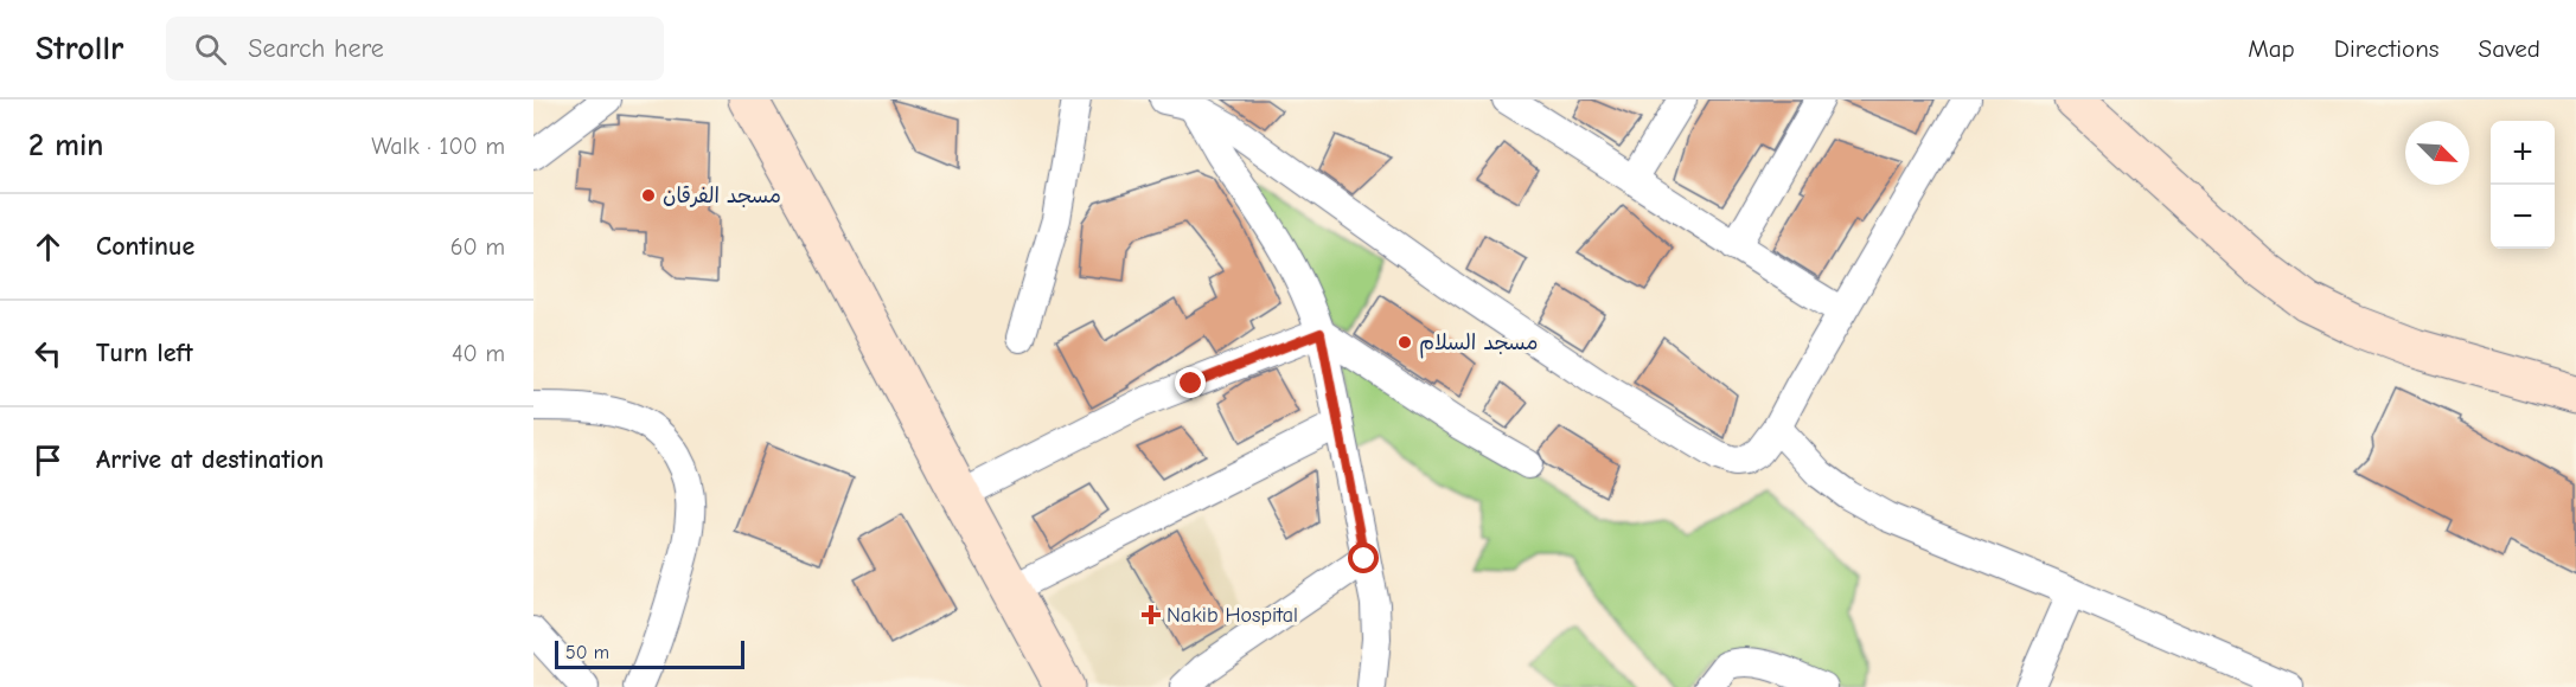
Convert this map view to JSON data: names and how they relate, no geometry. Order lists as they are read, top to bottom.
{
  "places": {
    "other": ["مسجد الفرقان", "مسجد السلام"],
    "health": ["Nakib Hospital"]
  },
  "scale_bar": "50 m",
  "north": "bottom right",
  "page": {
    "header": "Strollr",
    "search": "Search here",
    "nav": ["Map", "Directions", "Saved"],
    "heading": ["2 min", "Walk · 100 m"],
    "map_buttons": ["+", "−"],
    "list": [
      ["Continue", "60 m"],
      ["Turn left", "40 m"],
      "Arrive at destination"
    ],
    "scale": "50 m"
  }
}
